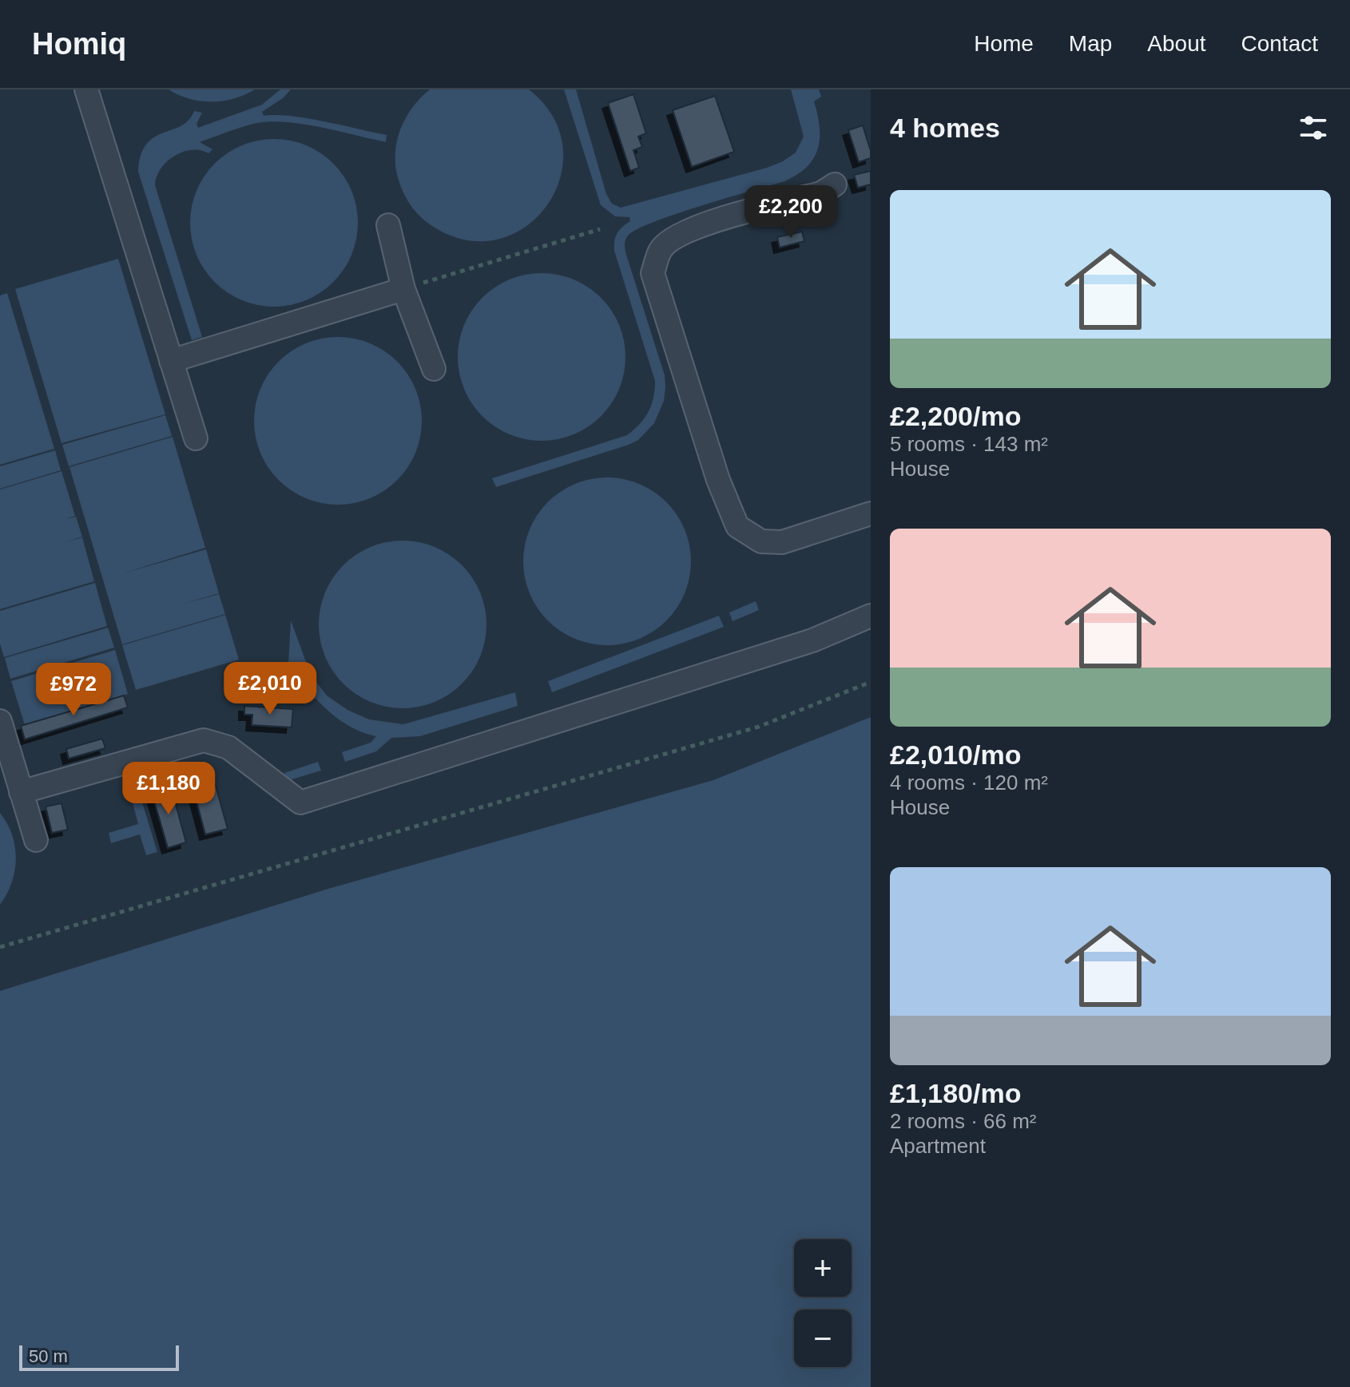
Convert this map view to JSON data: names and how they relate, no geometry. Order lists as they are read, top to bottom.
{
  "scale_bar": "50 m",
  "page": {
    "header": "Homiq",
    "nav": [
      "Home",
      "Map",
      "About",
      "Contact"
    ],
    "heading": "4 homes",
    "list": [
      {
        "name": "£2,200/mo",
        "note": "5 rooms · 143 m² · House"
      },
      {
        "name": "£2,010/mo",
        "note": "4 rooms · 120 m² · House"
      },
      {
        "name": "£1,180/mo",
        "note": "2 rooms · 66 m² · Apartment"
      }
    ],
    "price": [
      "£2,200",
      "£2,010",
      "£972",
      "£1,180"
    ],
    "map_buttons": ["+", "−"],
    "scale": "50 m"
  }
}
